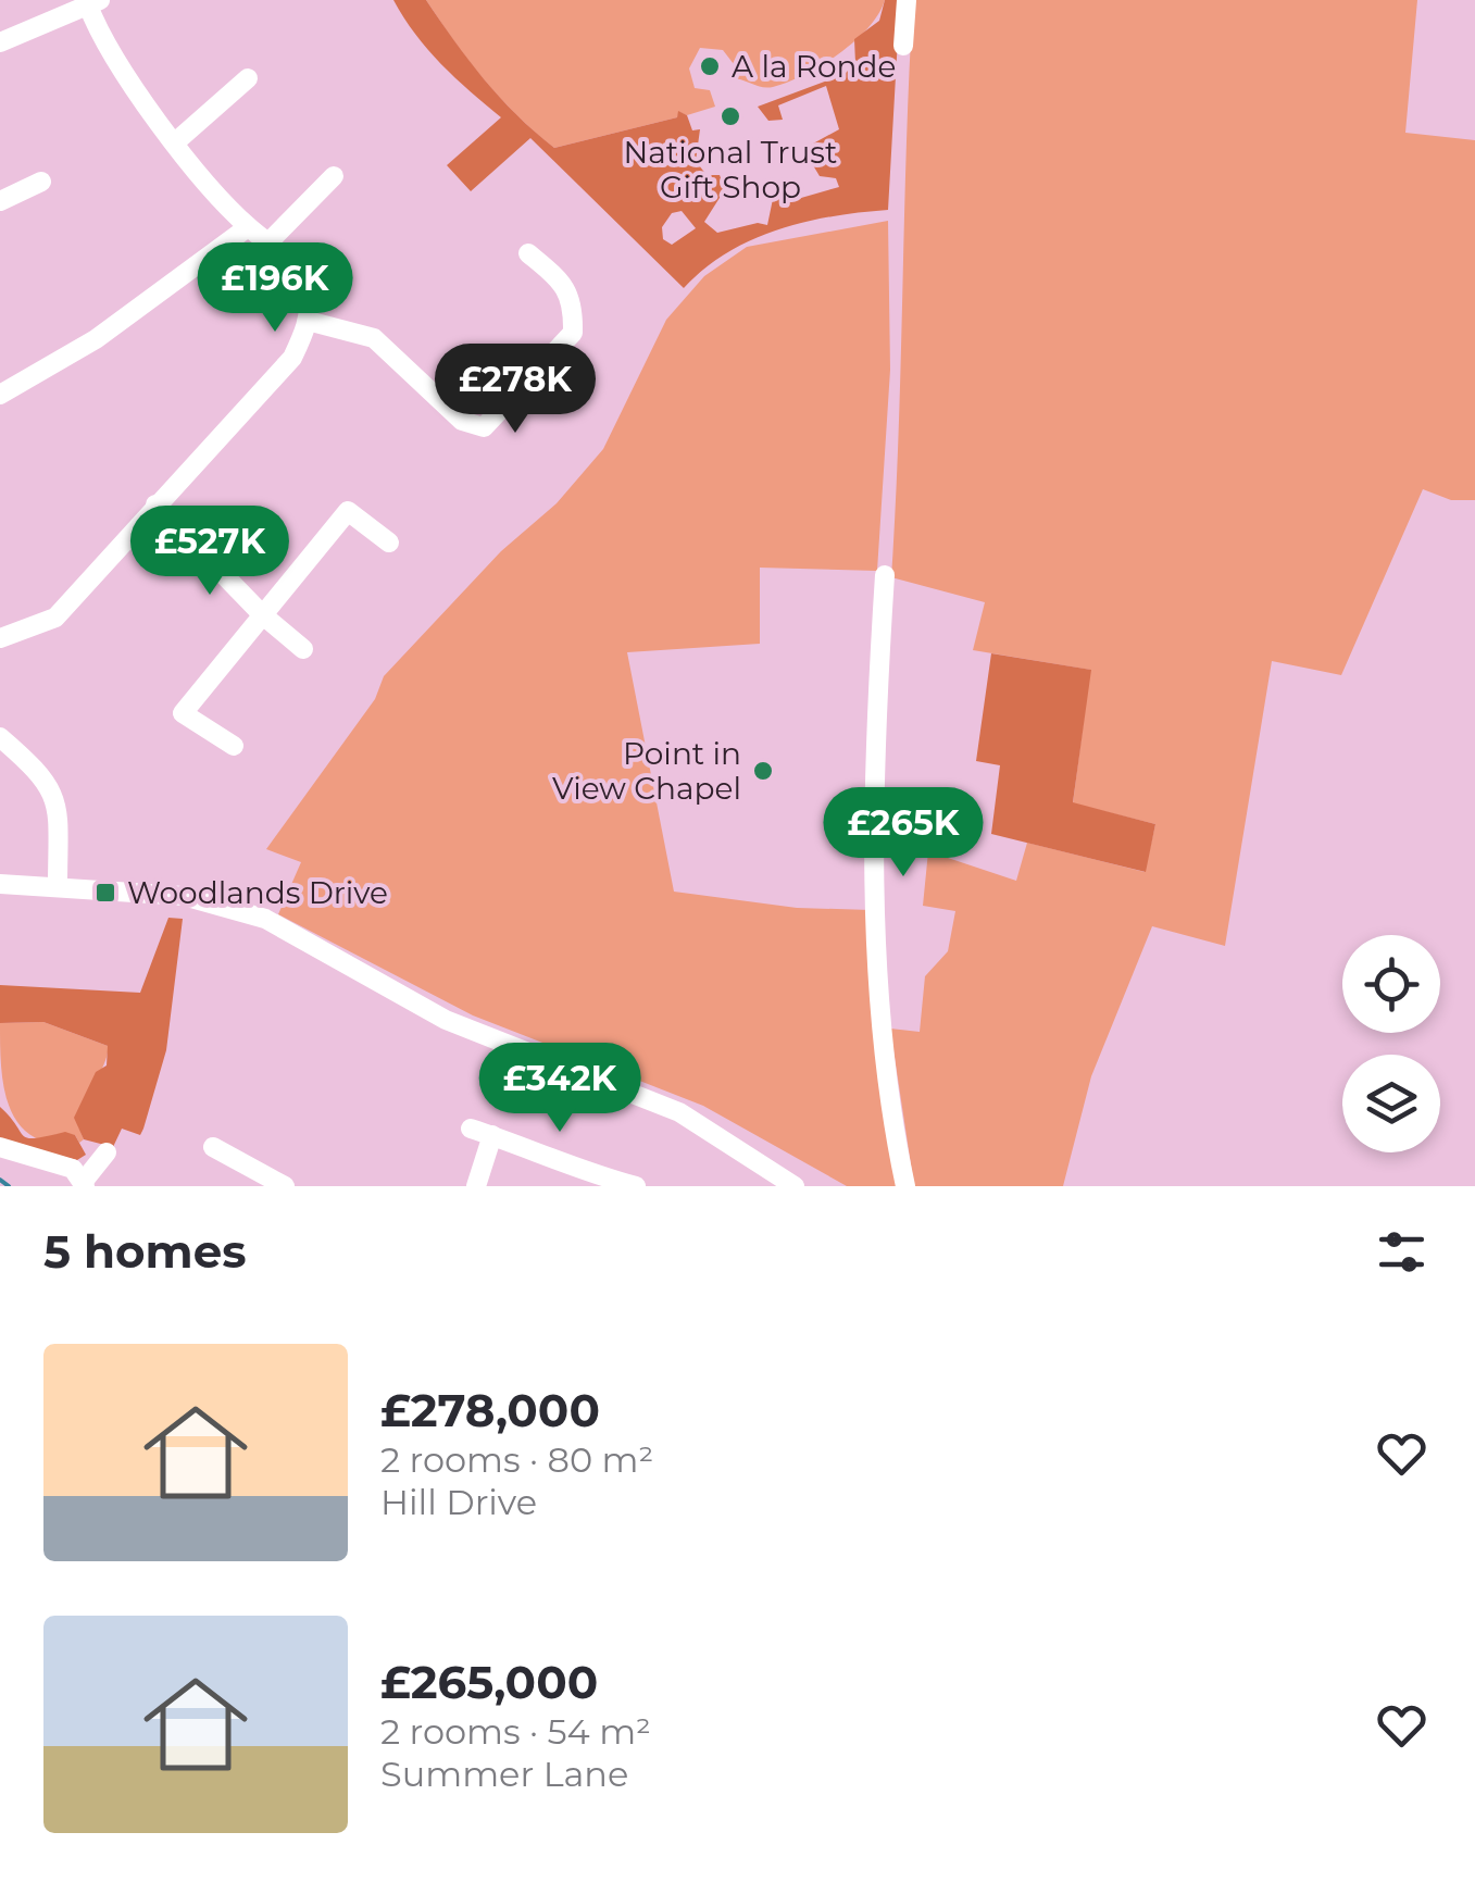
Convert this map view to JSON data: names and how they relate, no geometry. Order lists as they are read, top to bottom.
{
  "places": {
    "other": ["A la Ronde", "National Trust Gift Shop", "Point in View Chapel"],
    "transit": ["Woodlands Drive"]
  },
  "page": {
    "price": [
      "£196K",
      "£278K",
      "£527K",
      "£265K",
      "£342K"
    ],
    "heading": "5 homes",
    "list": [
      {
        "name": "£278,000",
        "note": "2 rooms · 80 m² · Hill Drive"
      },
      {
        "name": "£265,000",
        "note": "2 rooms · 54 m² · Summer Lane"
      }
    ]
  }
}
